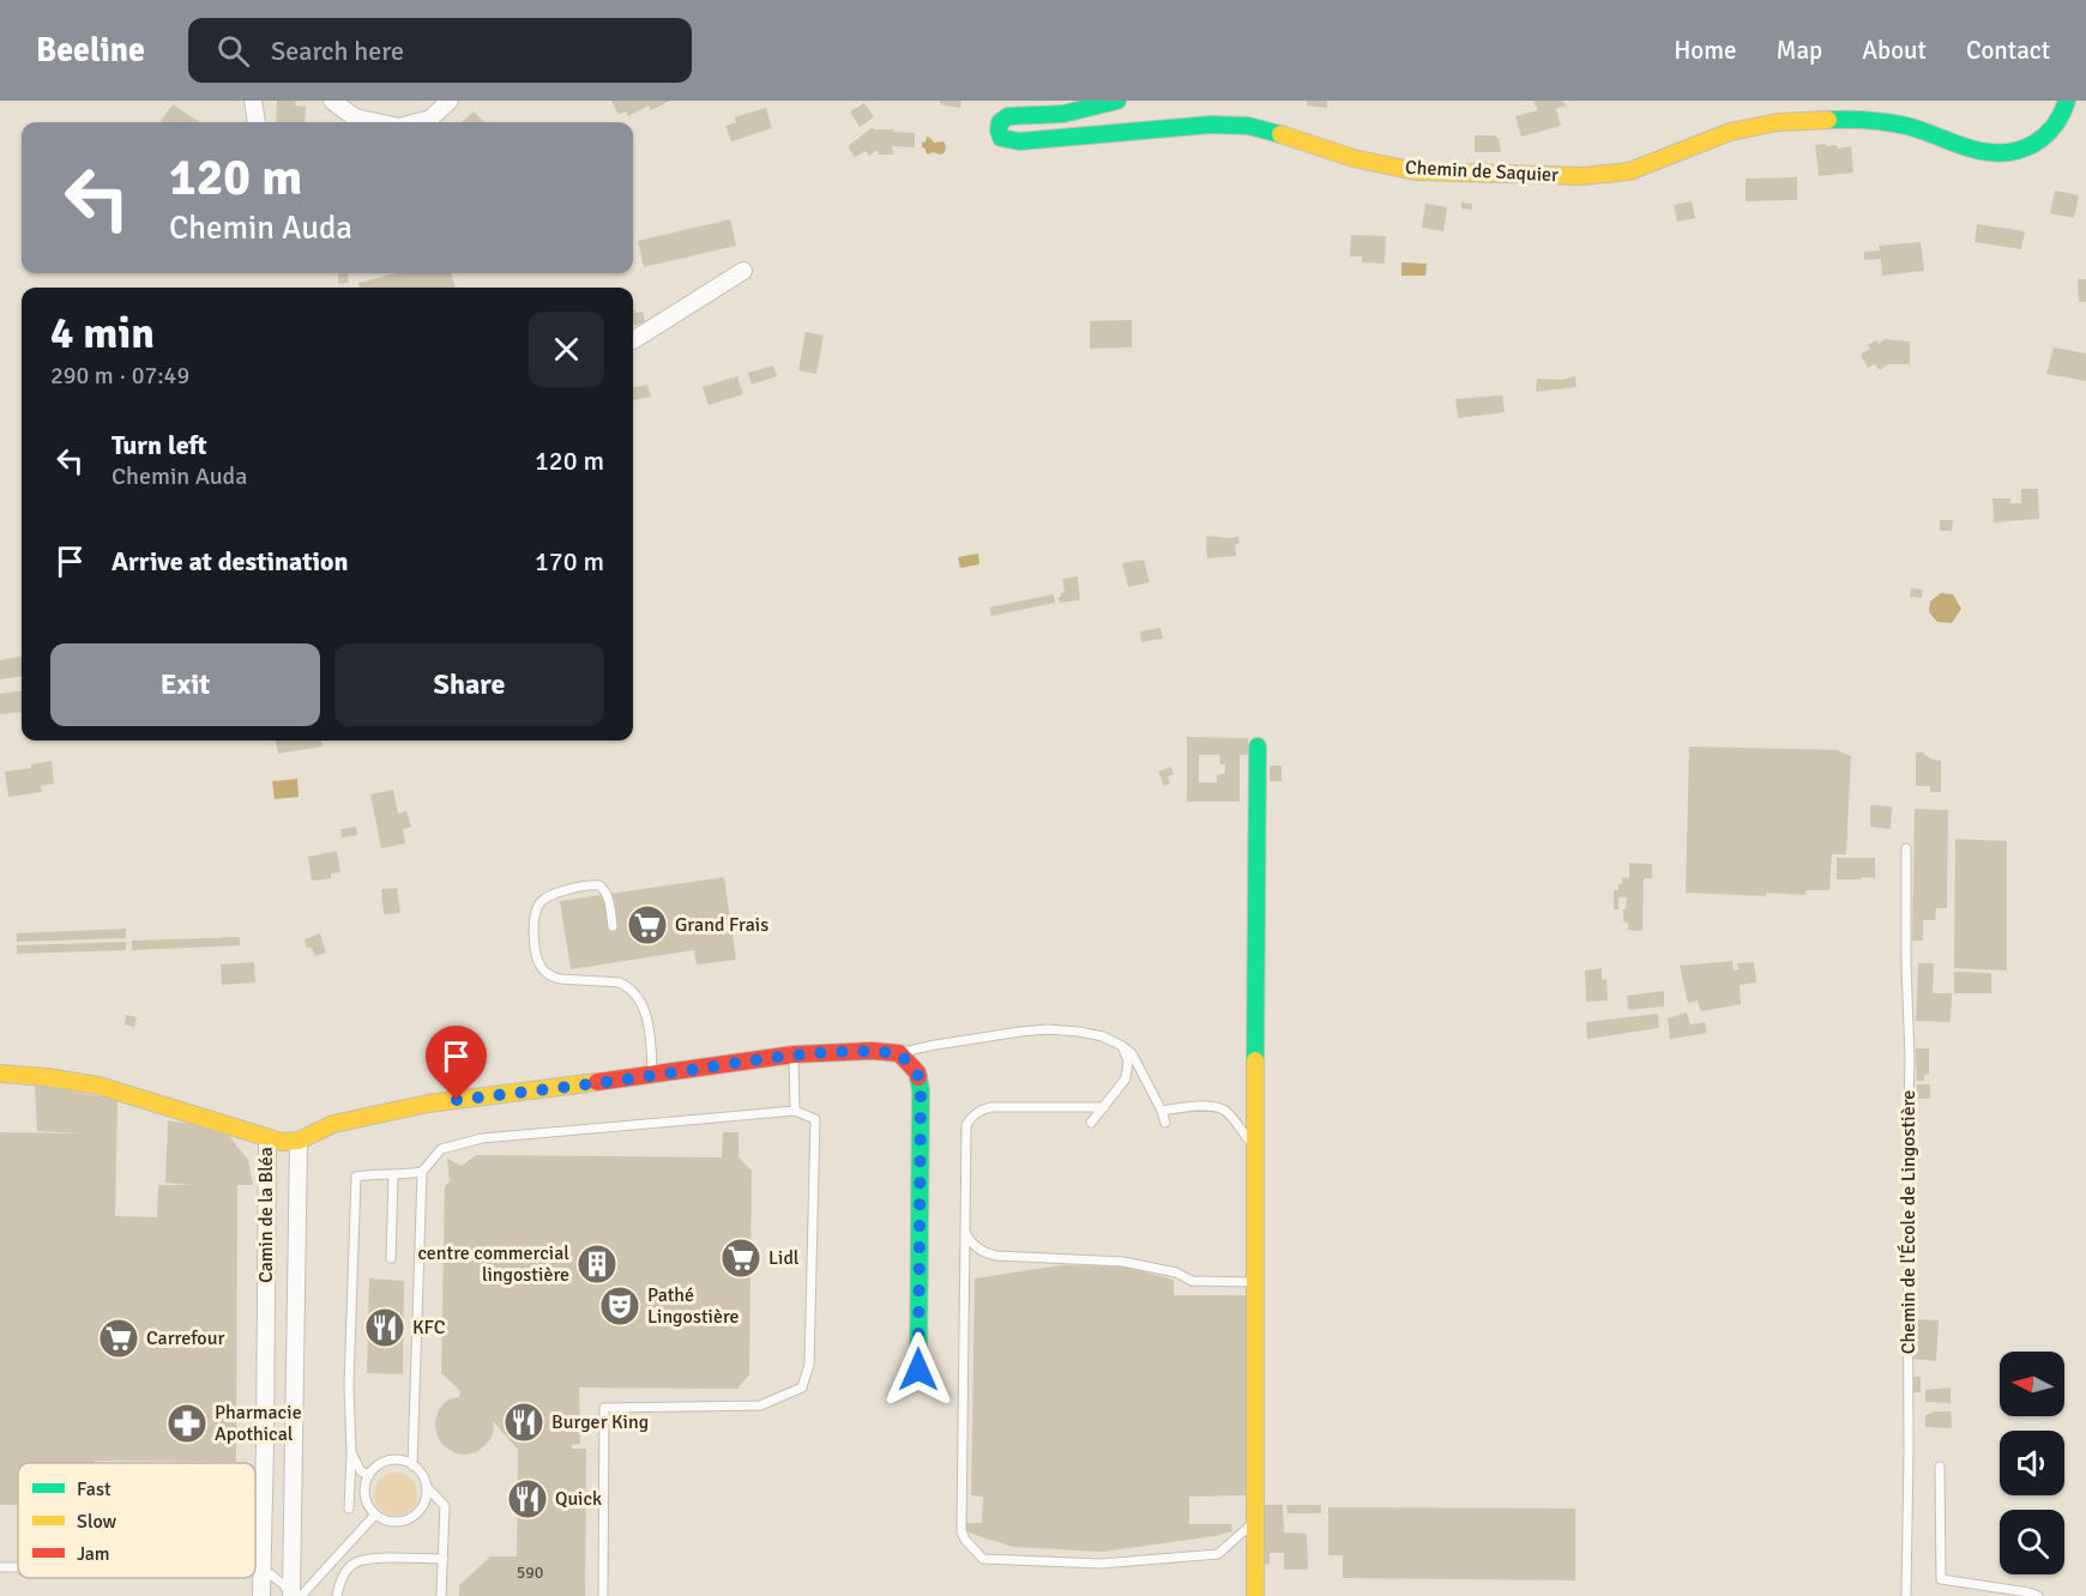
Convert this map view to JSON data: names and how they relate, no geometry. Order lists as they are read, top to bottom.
{
  "streets": {
    "street": ["Chemin de Saquier", "Camin de la Bléa"],
    "lane": ["Chemin de l'École de Lingostière"]
  },
  "places": {
    "supermarket": ["Grand Frais", "Lidl", "Carrefour"],
    "building": ["centre commercial lingostière"],
    "theatre": ["Pathé Lingostière"],
    "restaurant": ["KFC", "Burger King", "Quick"],
    "pharmacy": ["Pharmacie Apothical"]
  },
  "house_numbers": ["590"],
  "legend": ["Fast", "Slow", "Jam"],
  "north": "left",
  "page": {
    "header": "Beeline",
    "search": "Search here",
    "nav": [
      "Home",
      "Map",
      "About",
      "Contact"
    ],
    "turn": ["120 m", "Chemin Auda"],
    "heading": ["4 min", "290 m · 07:49"],
    "list": [
      {
        "name": "Turn left",
        "note": "Chemin Auda",
        "value": "120 m"
      },
      {
        "name": "Arrive at destination",
        "value": "170 m"
      }
    ],
    "buttons": ["Exit", "Share"]
  }
}
